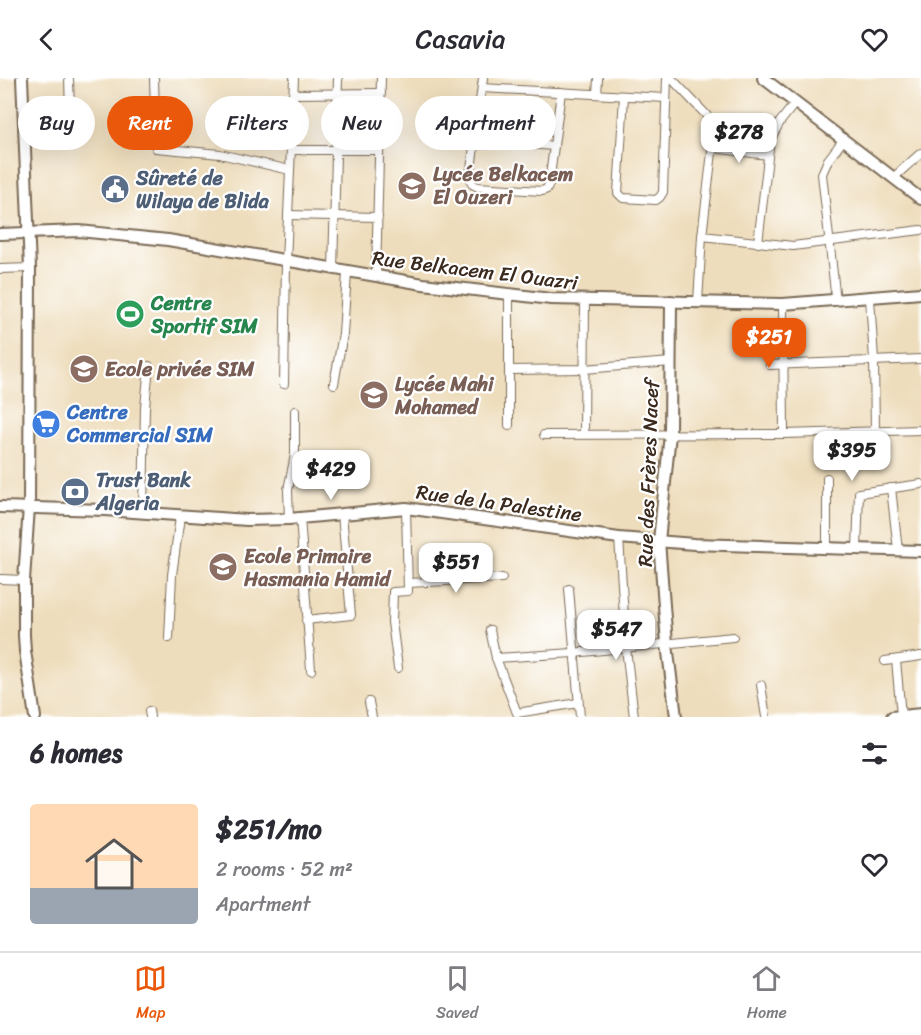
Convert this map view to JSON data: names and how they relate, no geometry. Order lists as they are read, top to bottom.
{
  "streets": {
    "street": ["Rue Belkacem El Ouazri", "Rue des Frères Nacef", "Rue de la Palestine"]
  },
  "crossings": [
    ["Rue Belkacem El Ouazri", "Rue des Frères Nacef"],
    ["Rue des Frères Nacef", "Rue de la Palestine"]
  ],
  "places": {
    "school or university": [
      "Lycée Belkacem El Ouzeri",
      "Ecole privée SIM",
      "Lycée Mahi Mohamed",
      "Ecole Primaire Hasmania Hamid"
    ],
    "public building": ["Sûreté de Wilaya de Blida"],
    "sports": ["Centre Sportif SIM"],
    "supermarket": ["Centre Commercial SIM"],
    "bank": ["Trust Bank Algeria"]
  },
  "page": {
    "header": "Casavia",
    "chip": [
      "Buy",
      "Rent",
      "Filters",
      "New",
      "Apartment"
    ],
    "price": [
      "$278",
      "$251",
      "$395",
      "$429",
      "$551",
      "$547"
    ],
    "heading": "6 homes",
    "list": [
      {
        "name": "$251/mo",
        "note": "2 rooms · 52 m² · Apartment"
      }
    ],
    "tabs": ["Map", "Saved", "Home"]
  }
}
